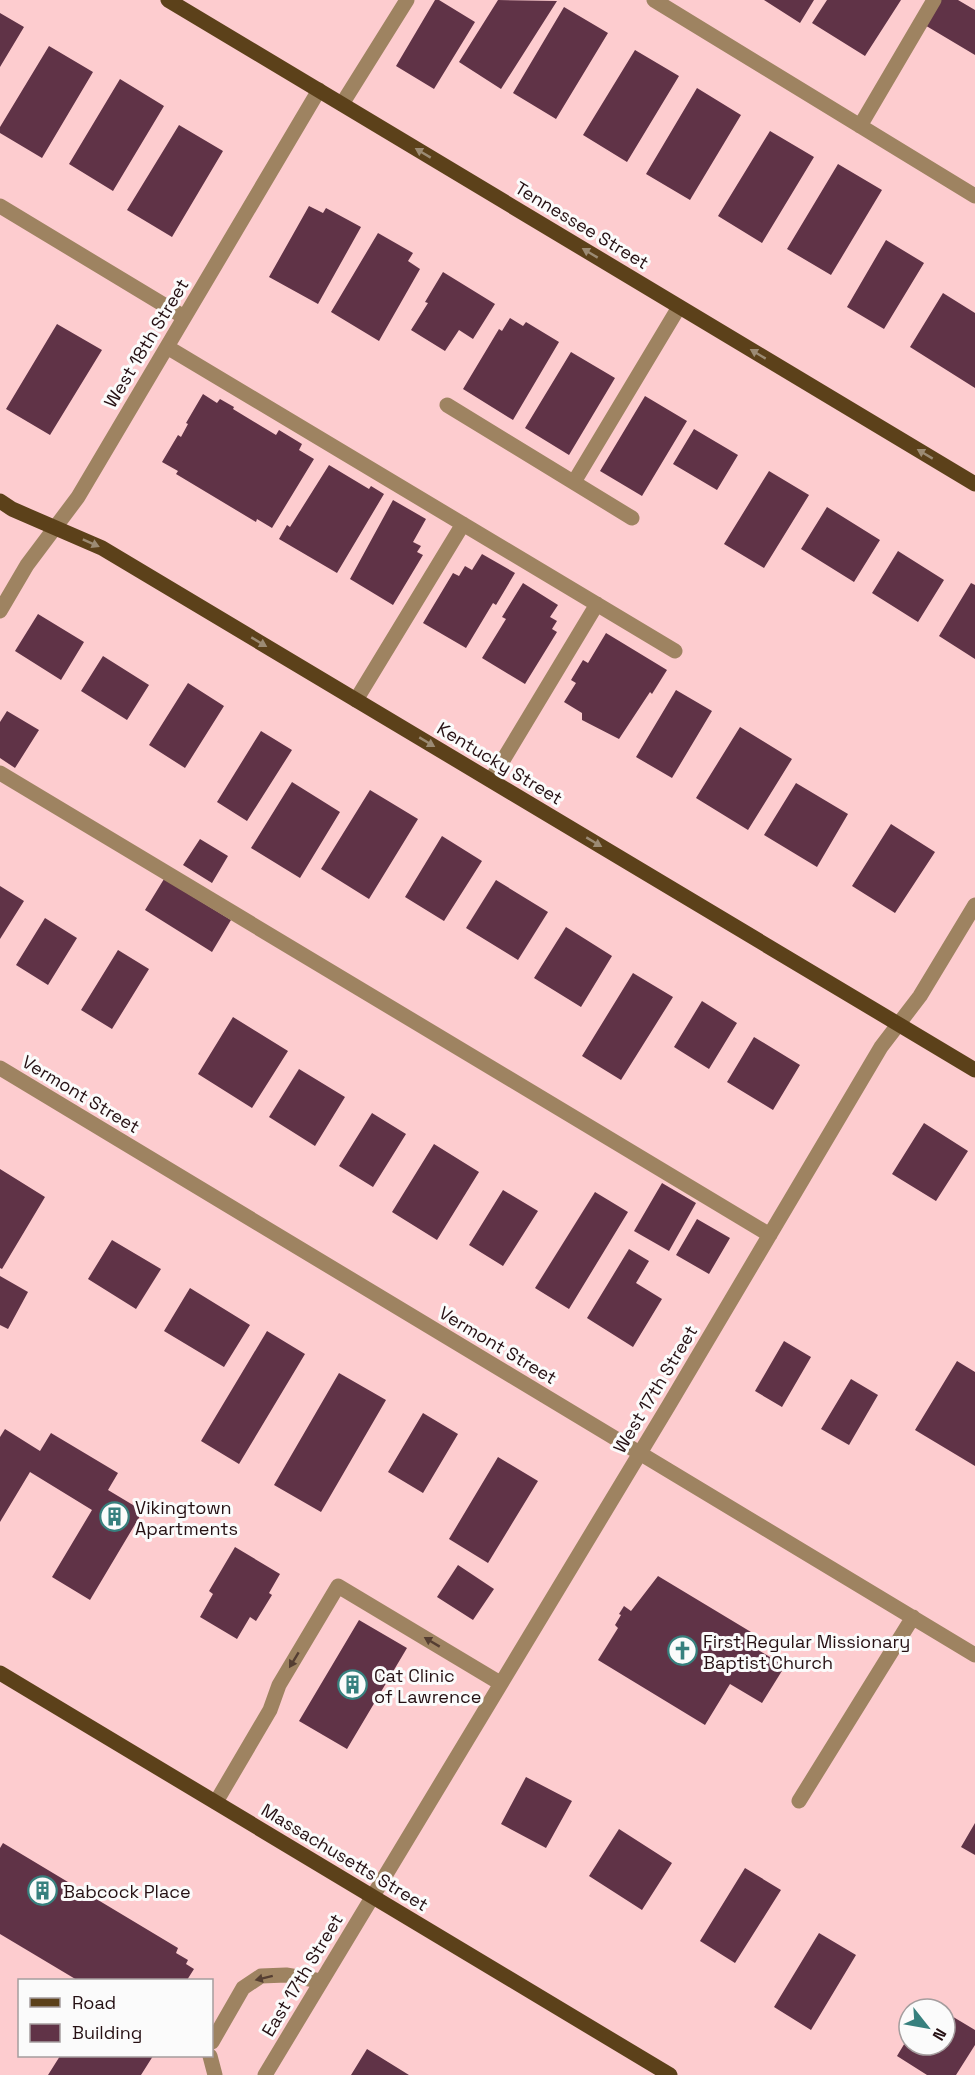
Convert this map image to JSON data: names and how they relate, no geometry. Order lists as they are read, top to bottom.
{
  "streets": {
    "main road": ["Tennessee Street", "Kentucky Street", "Massachusetts Street"],
    "street": [
      "West 18th Street",
      "Vermont Street",
      "West 17th Street",
      "East 17th Street"
    ]
  },
  "crossings": [
    ["Tennessee Street", "West 18th Street"],
    ["West 18th Street", "Kentucky Street"],
    ["Kentucky Street", "West 17th Street"],
    ["Vermont Street", "West 17th Street"],
    ["West 17th Street", "Massachusetts Street"],
    ["West 17th Street", "East 17th Street"],
    ["Massachusetts Street", "East 17th Street"]
  ],
  "one_way": ["Tennessee Street", "Kentucky Street"],
  "places": {
    "building": ["Vikingtown Apartments", "Cat Clinic of Lawrence", "Babcock Place"],
    "church": ["First Regular Missionary Baptist Church"]
  },
  "legend": ["Road", "Building"],
  "north": "bottom right"
}
